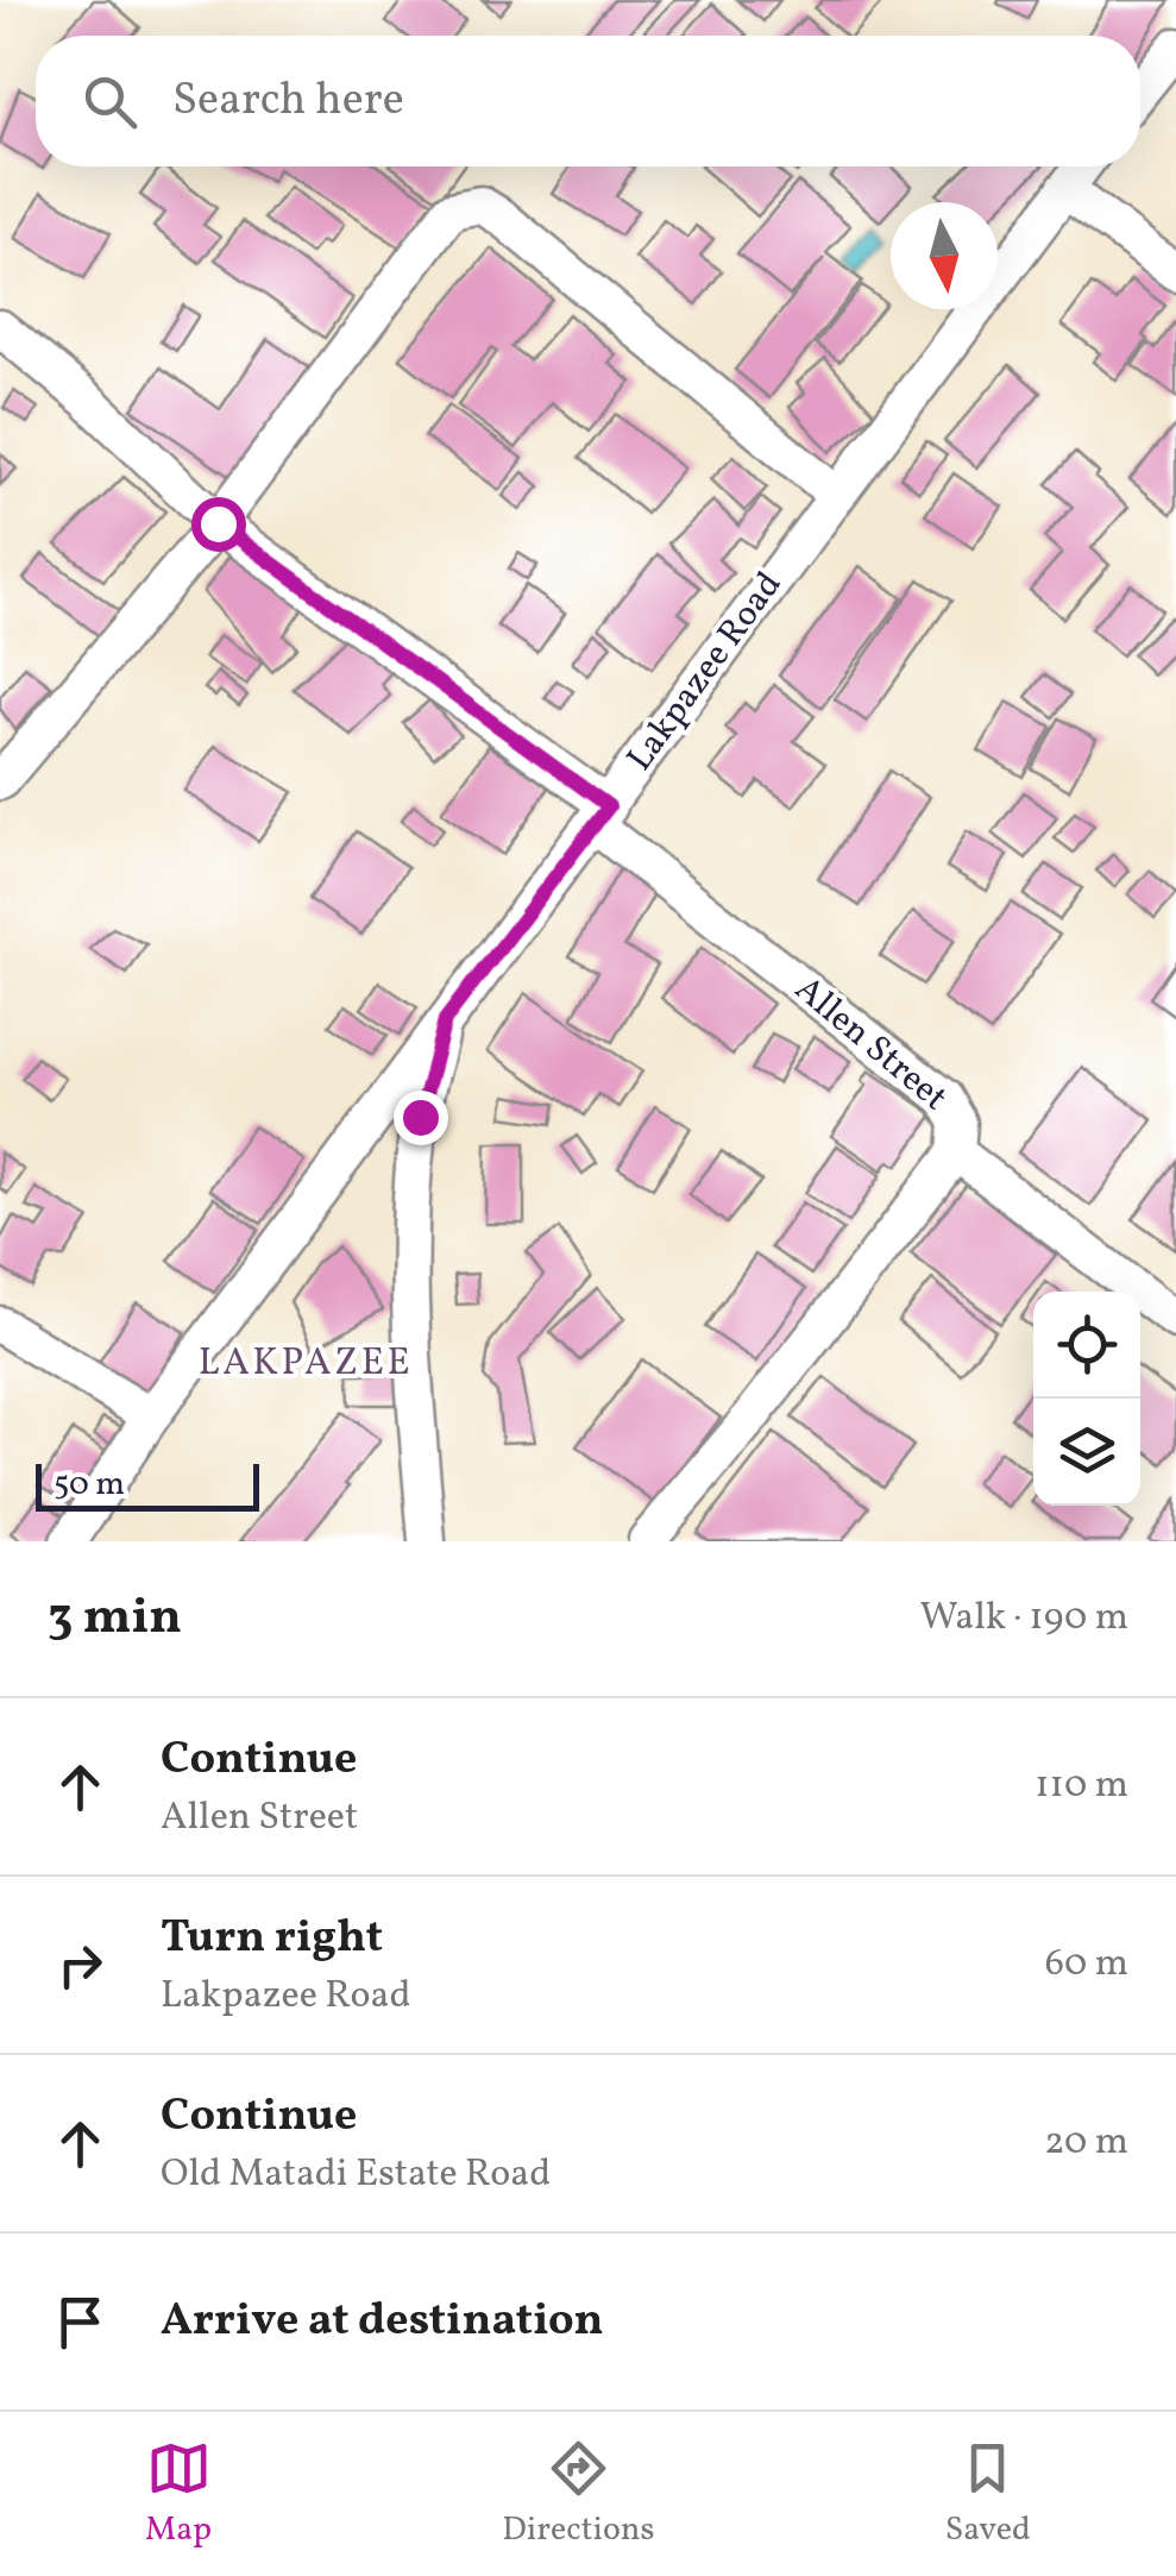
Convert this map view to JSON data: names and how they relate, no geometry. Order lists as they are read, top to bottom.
{
  "streets": {
    "street": ["Lakpazee Road", "Allen Street"]
  },
  "crossings": [
    ["Lakpazee Road", "Allen Street"]
  ],
  "districts": ["LAKPAZEE"],
  "scale_bar": "50 m",
  "north": "bottom",
  "page": {
    "search": "Search here",
    "scale": "50 m",
    "heading": ["3 min", "Walk · 190 m"],
    "list": [
      ["Continue", "Allen Street", "110 m"],
      ["Turn right", "Lakpazee Road", "60 m"],
      ["Continue", "Old Matadi Estate Road", "20 m"],
      "Arrive at destination"
    ],
    "nav": ["Map", "Directions", "Saved"]
  }
}
